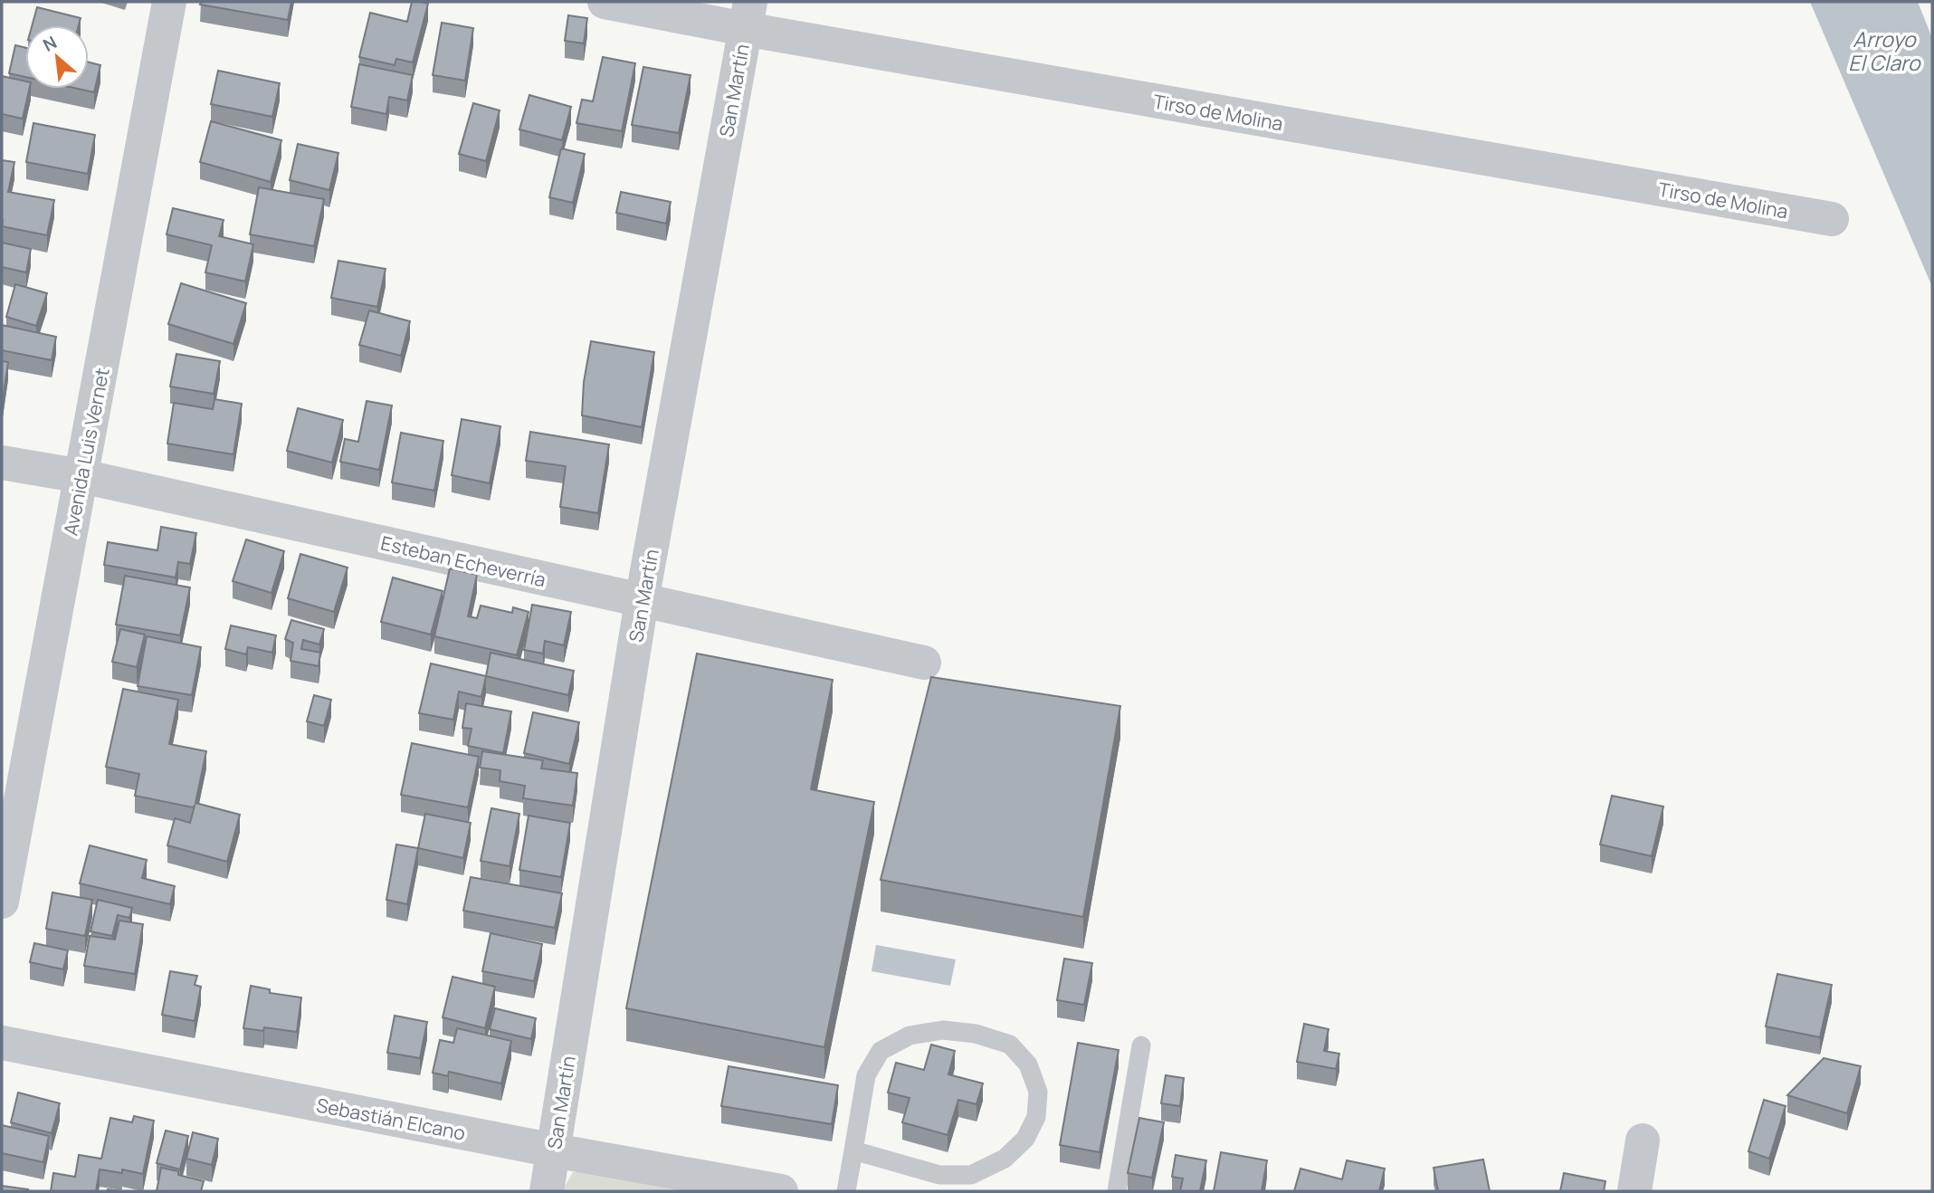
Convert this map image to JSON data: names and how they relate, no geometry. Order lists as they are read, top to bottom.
{
  "streets": {
    "street": [
      "San Martín",
      "Tirso de Molina",
      "Avenida Luis Vernet",
      "Esteban Echeverría",
      "Sebastián Elcano"
    ]
  },
  "crossings": [
    ["San Martín", "Tirso de Molina"],
    ["San Martín", "Esteban Echeverría"],
    ["San Martín", "Sebastián Elcano"],
    ["Avenida Luis Vernet", "Esteban Echeverría"]
  ],
  "water": ["Arroyo El Claro"],
  "north": "top left"
}
